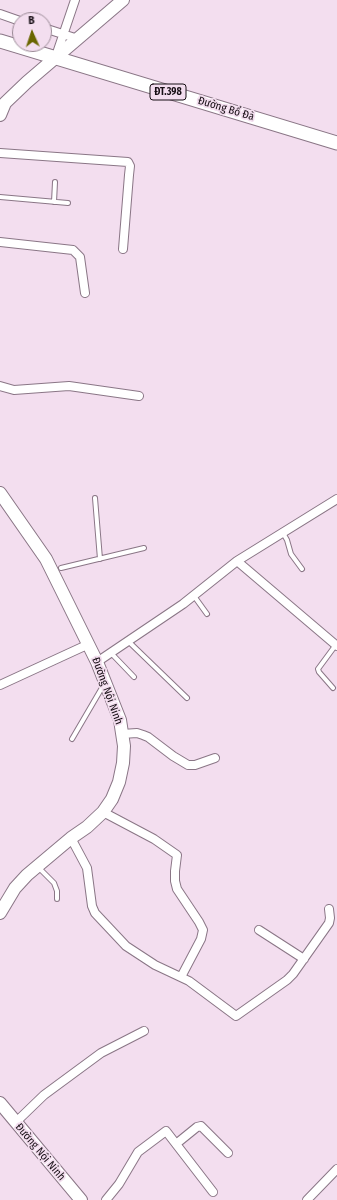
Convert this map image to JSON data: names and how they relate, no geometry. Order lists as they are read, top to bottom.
{
  "streets": {
    "main road": ["ĐT.398", "Đường Bổ Đà"],
    "street": ["Đường Nội Ninh"]
  },
  "north": "top"
}
